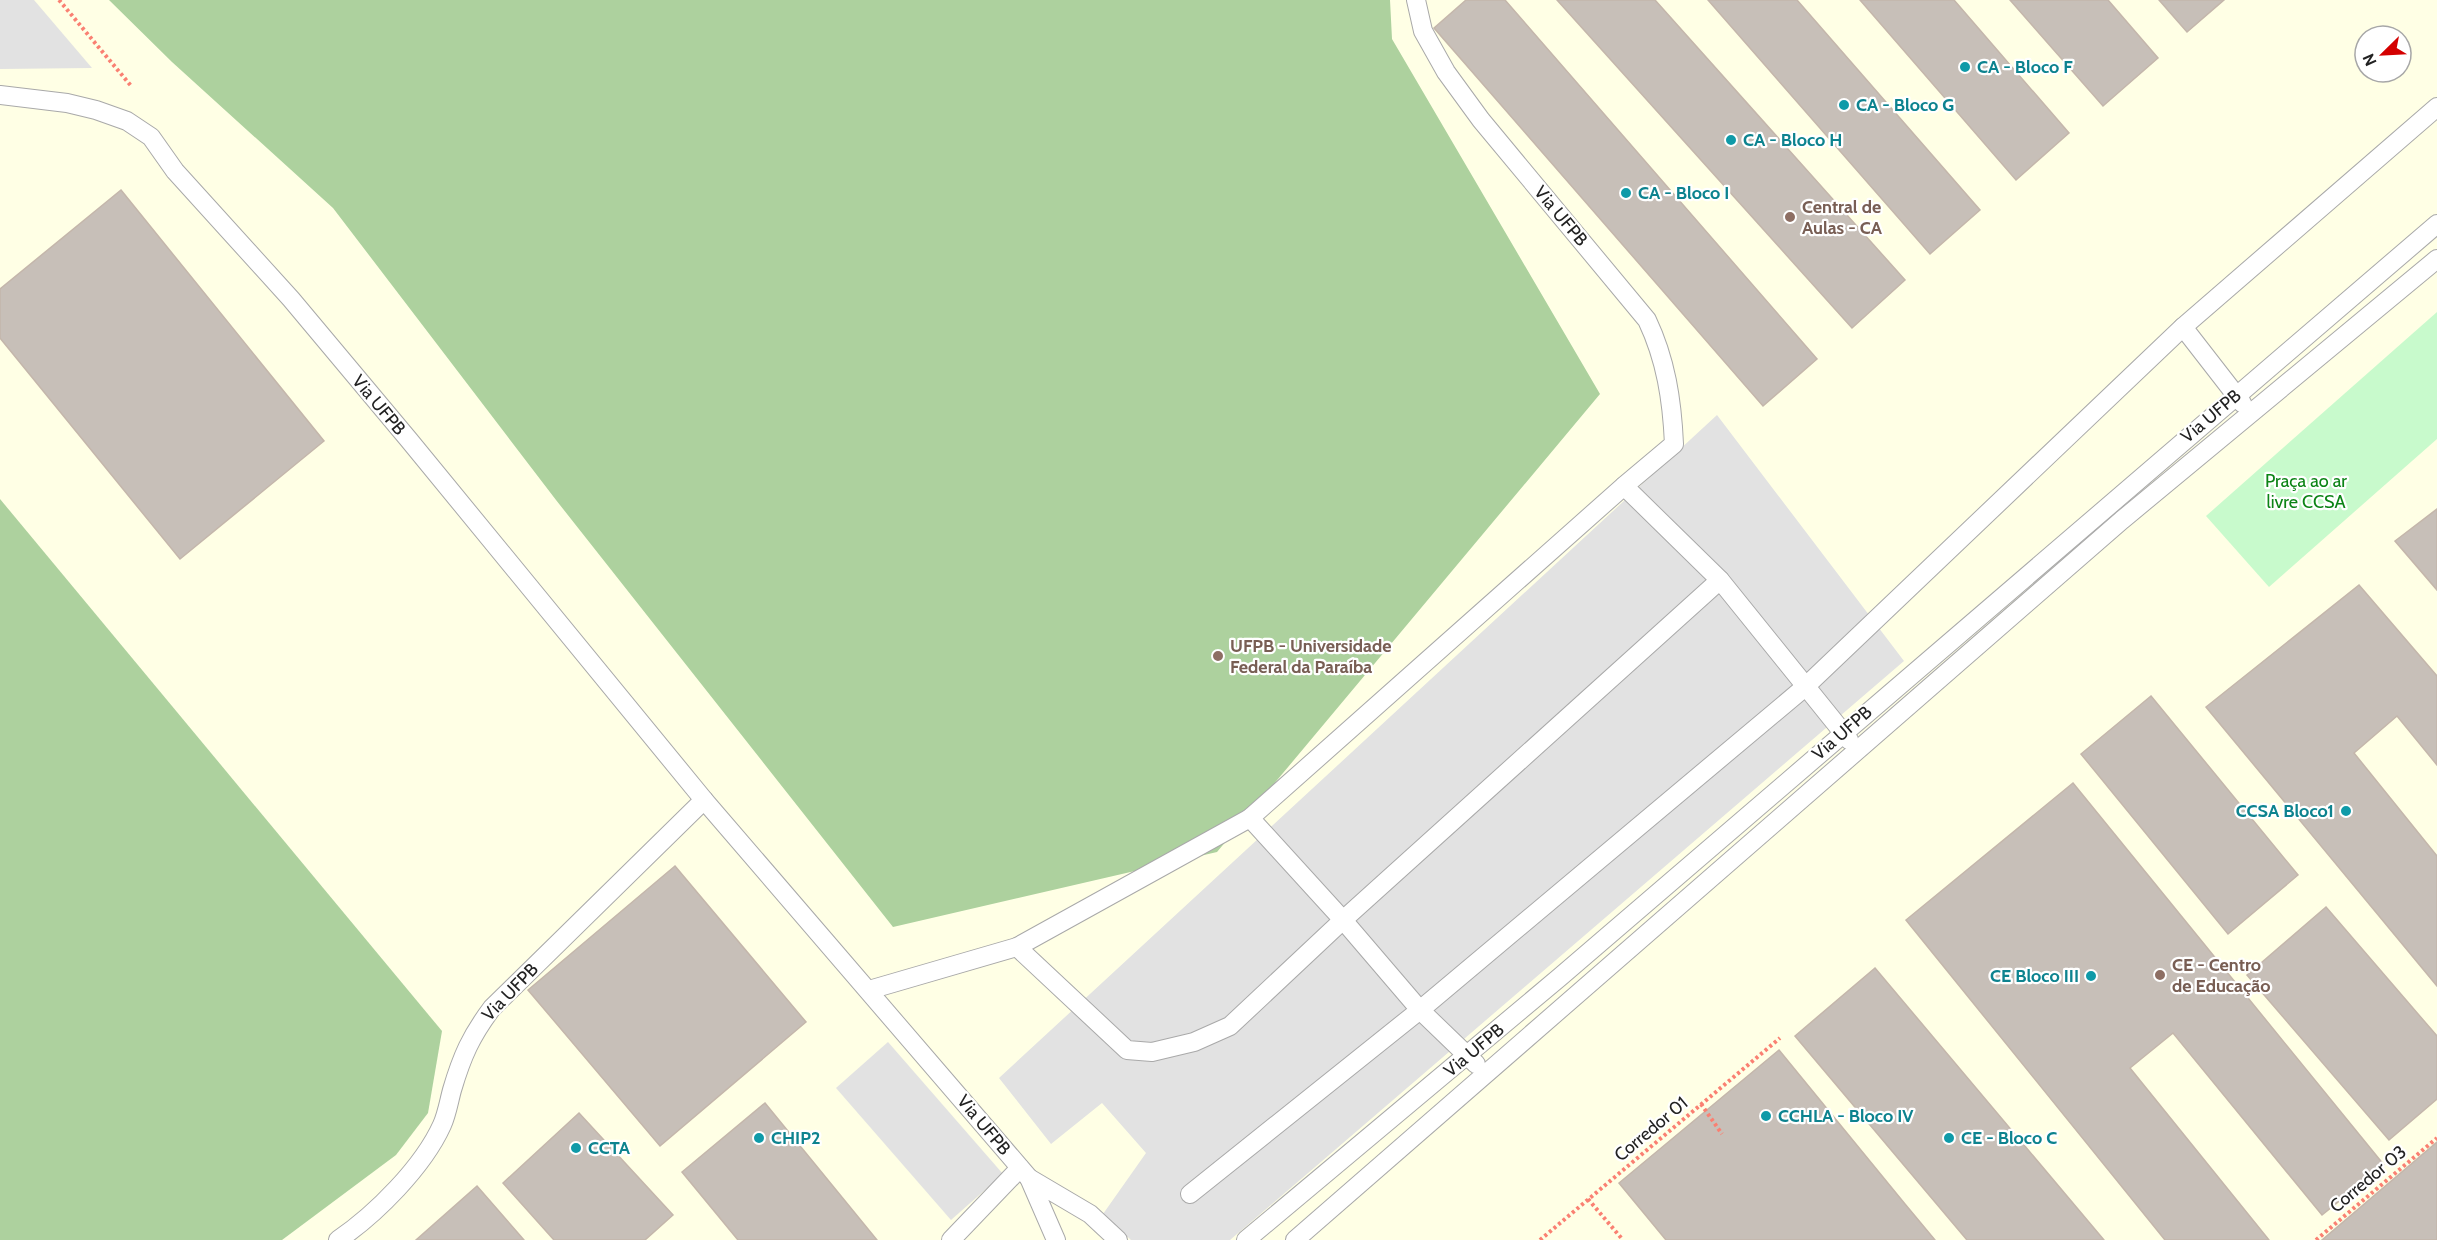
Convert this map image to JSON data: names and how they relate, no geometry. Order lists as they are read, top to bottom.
{
  "streets": {
    "lane": ["Via UFPB"],
    "path": ["Corredor 01", "Corredor 03"]
  },
  "parks": ["Praça ao ar livre CCSA"],
  "places": [
    "CA - Bloco F",
    "CA - Bloco G",
    "CA - Bloco H",
    "CA - Bloco I",
    "Central de Aulas - CA",
    "UFPB - Universidade Federal da Paraíba",
    "CCSA Bloco1",
    "CE - Centro de Educação",
    "CE Bloco III",
    "CCHLA - Bloco IV",
    "CHIP2",
    "CE - Bloco C",
    "CCTA"
  ],
  "north": "bottom left"
}
